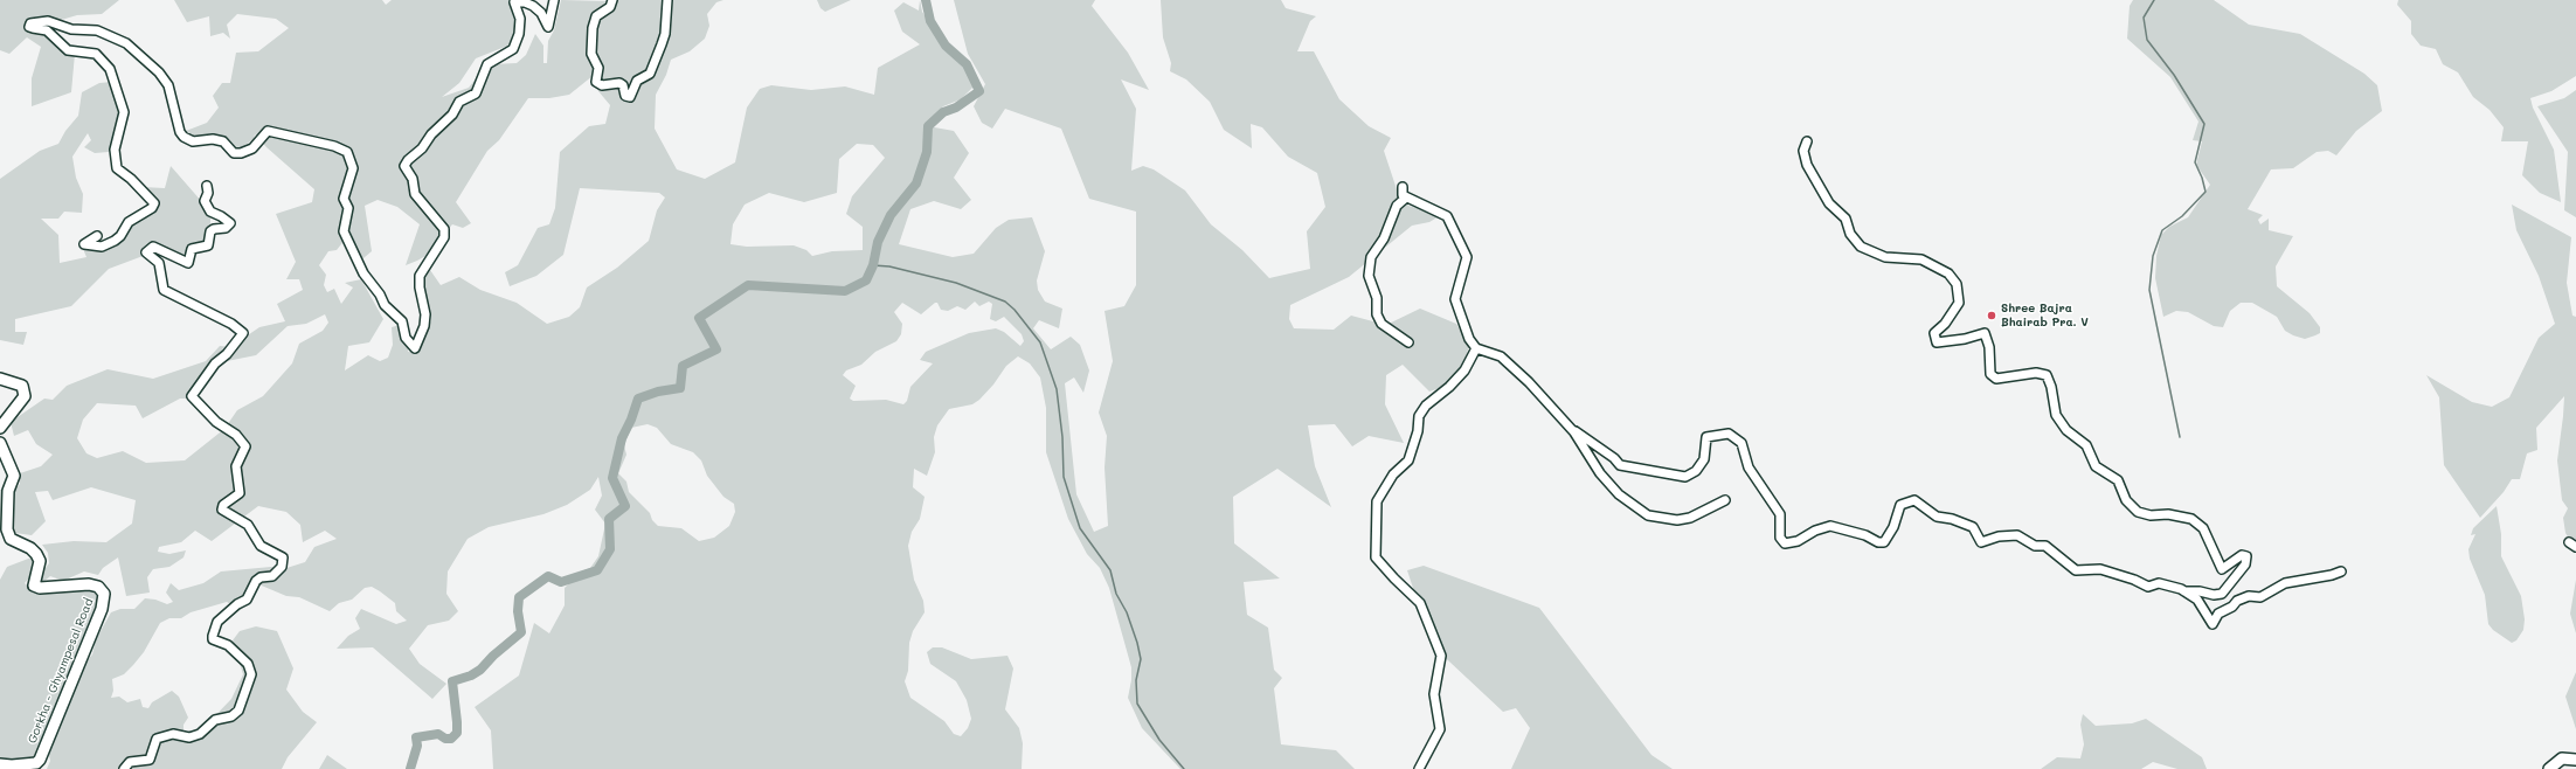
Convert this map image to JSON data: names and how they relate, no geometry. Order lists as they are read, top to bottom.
{
  "streets": {
    "main road": ["Gorkha - Ghyampesal Road"]
  },
  "places": ["Shree Bajra Bhairab Pra. V"]
}
